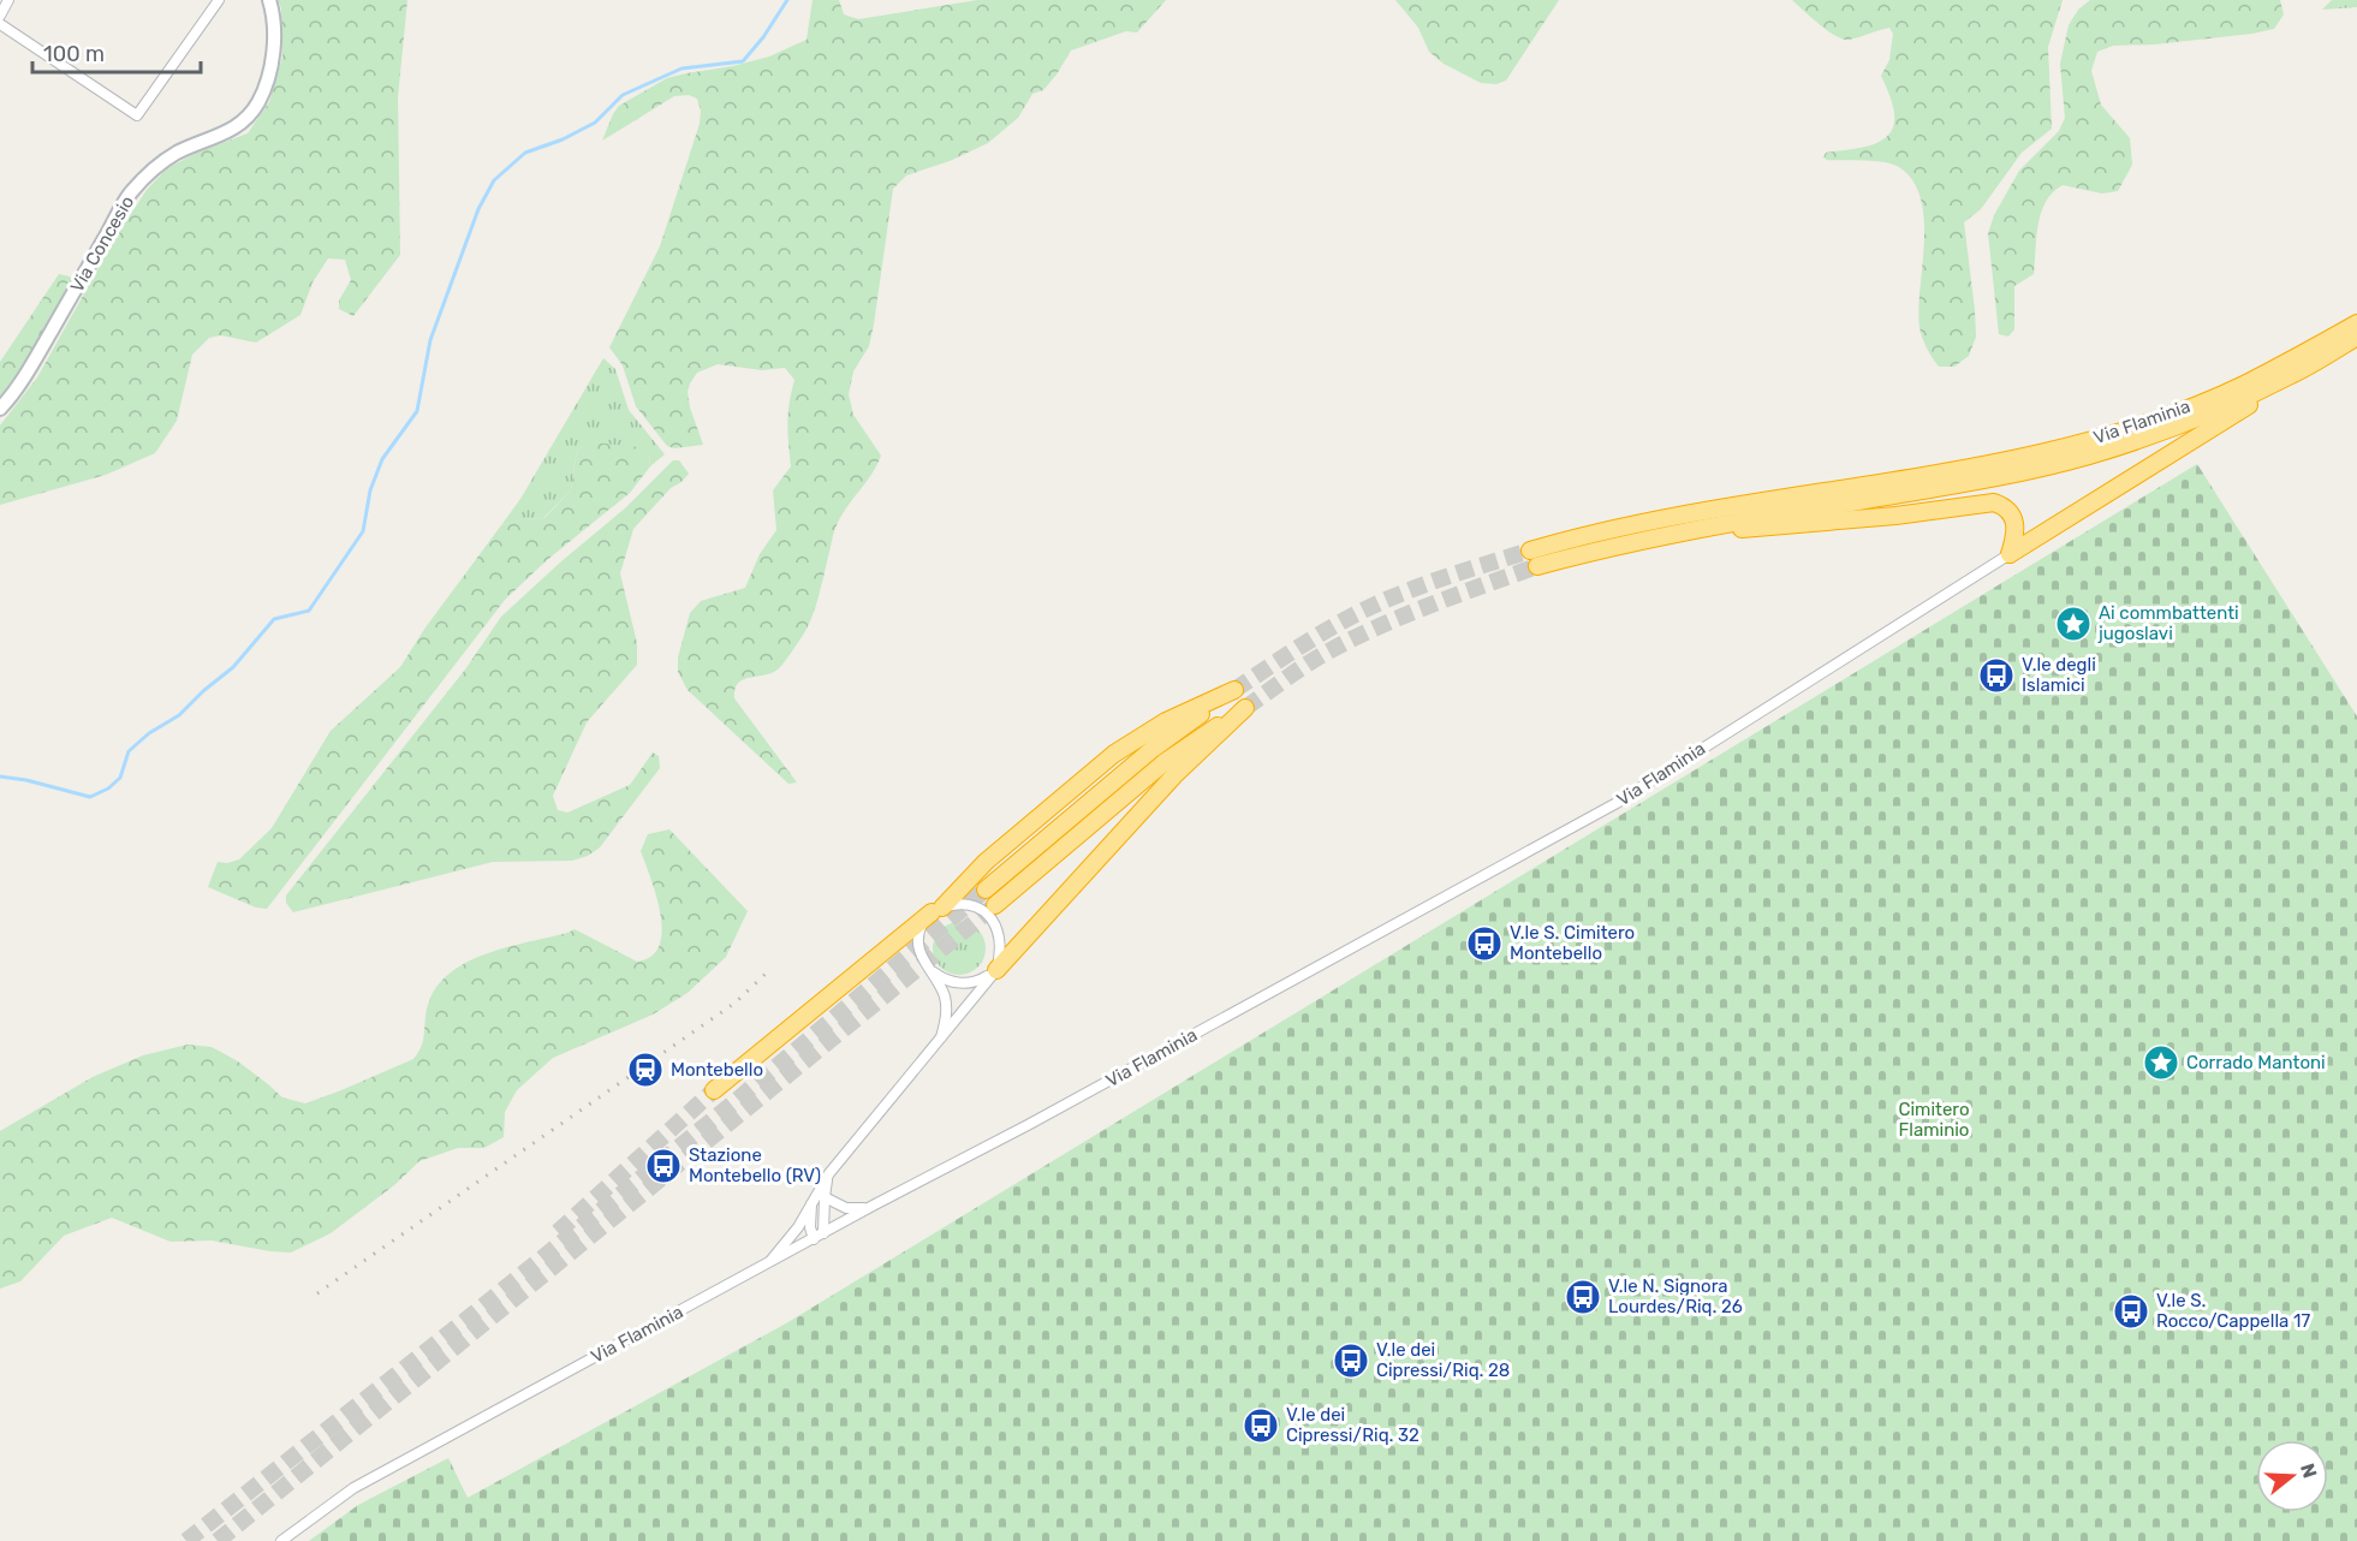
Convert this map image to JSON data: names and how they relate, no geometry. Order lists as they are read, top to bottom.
{
  "streets": {
    "highway": ["Via Flaminia"],
    "street": ["Via Concesio"]
  },
  "parks": ["Cimitero Flaminio"],
  "places": {
    "place": ["Ai commbattenti jugoslavi", "Corrado Mantoni"],
    "bus stop": [
      "V.le degli Islamici",
      "V.le S. Cimitero Montebello",
      "Stazione Montebello (RV)",
      "V.le N. Signora Lourdes/Riq. 26",
      "V.le S. Rocco/Cappella 17",
      "V.le dei Cipressi/Riq. 28",
      "V.le dei Cipressi/Riq. 32"
    ],
    "station": ["Montebello"]
  },
  "scale_bar": "100 m",
  "north": "right"
}
